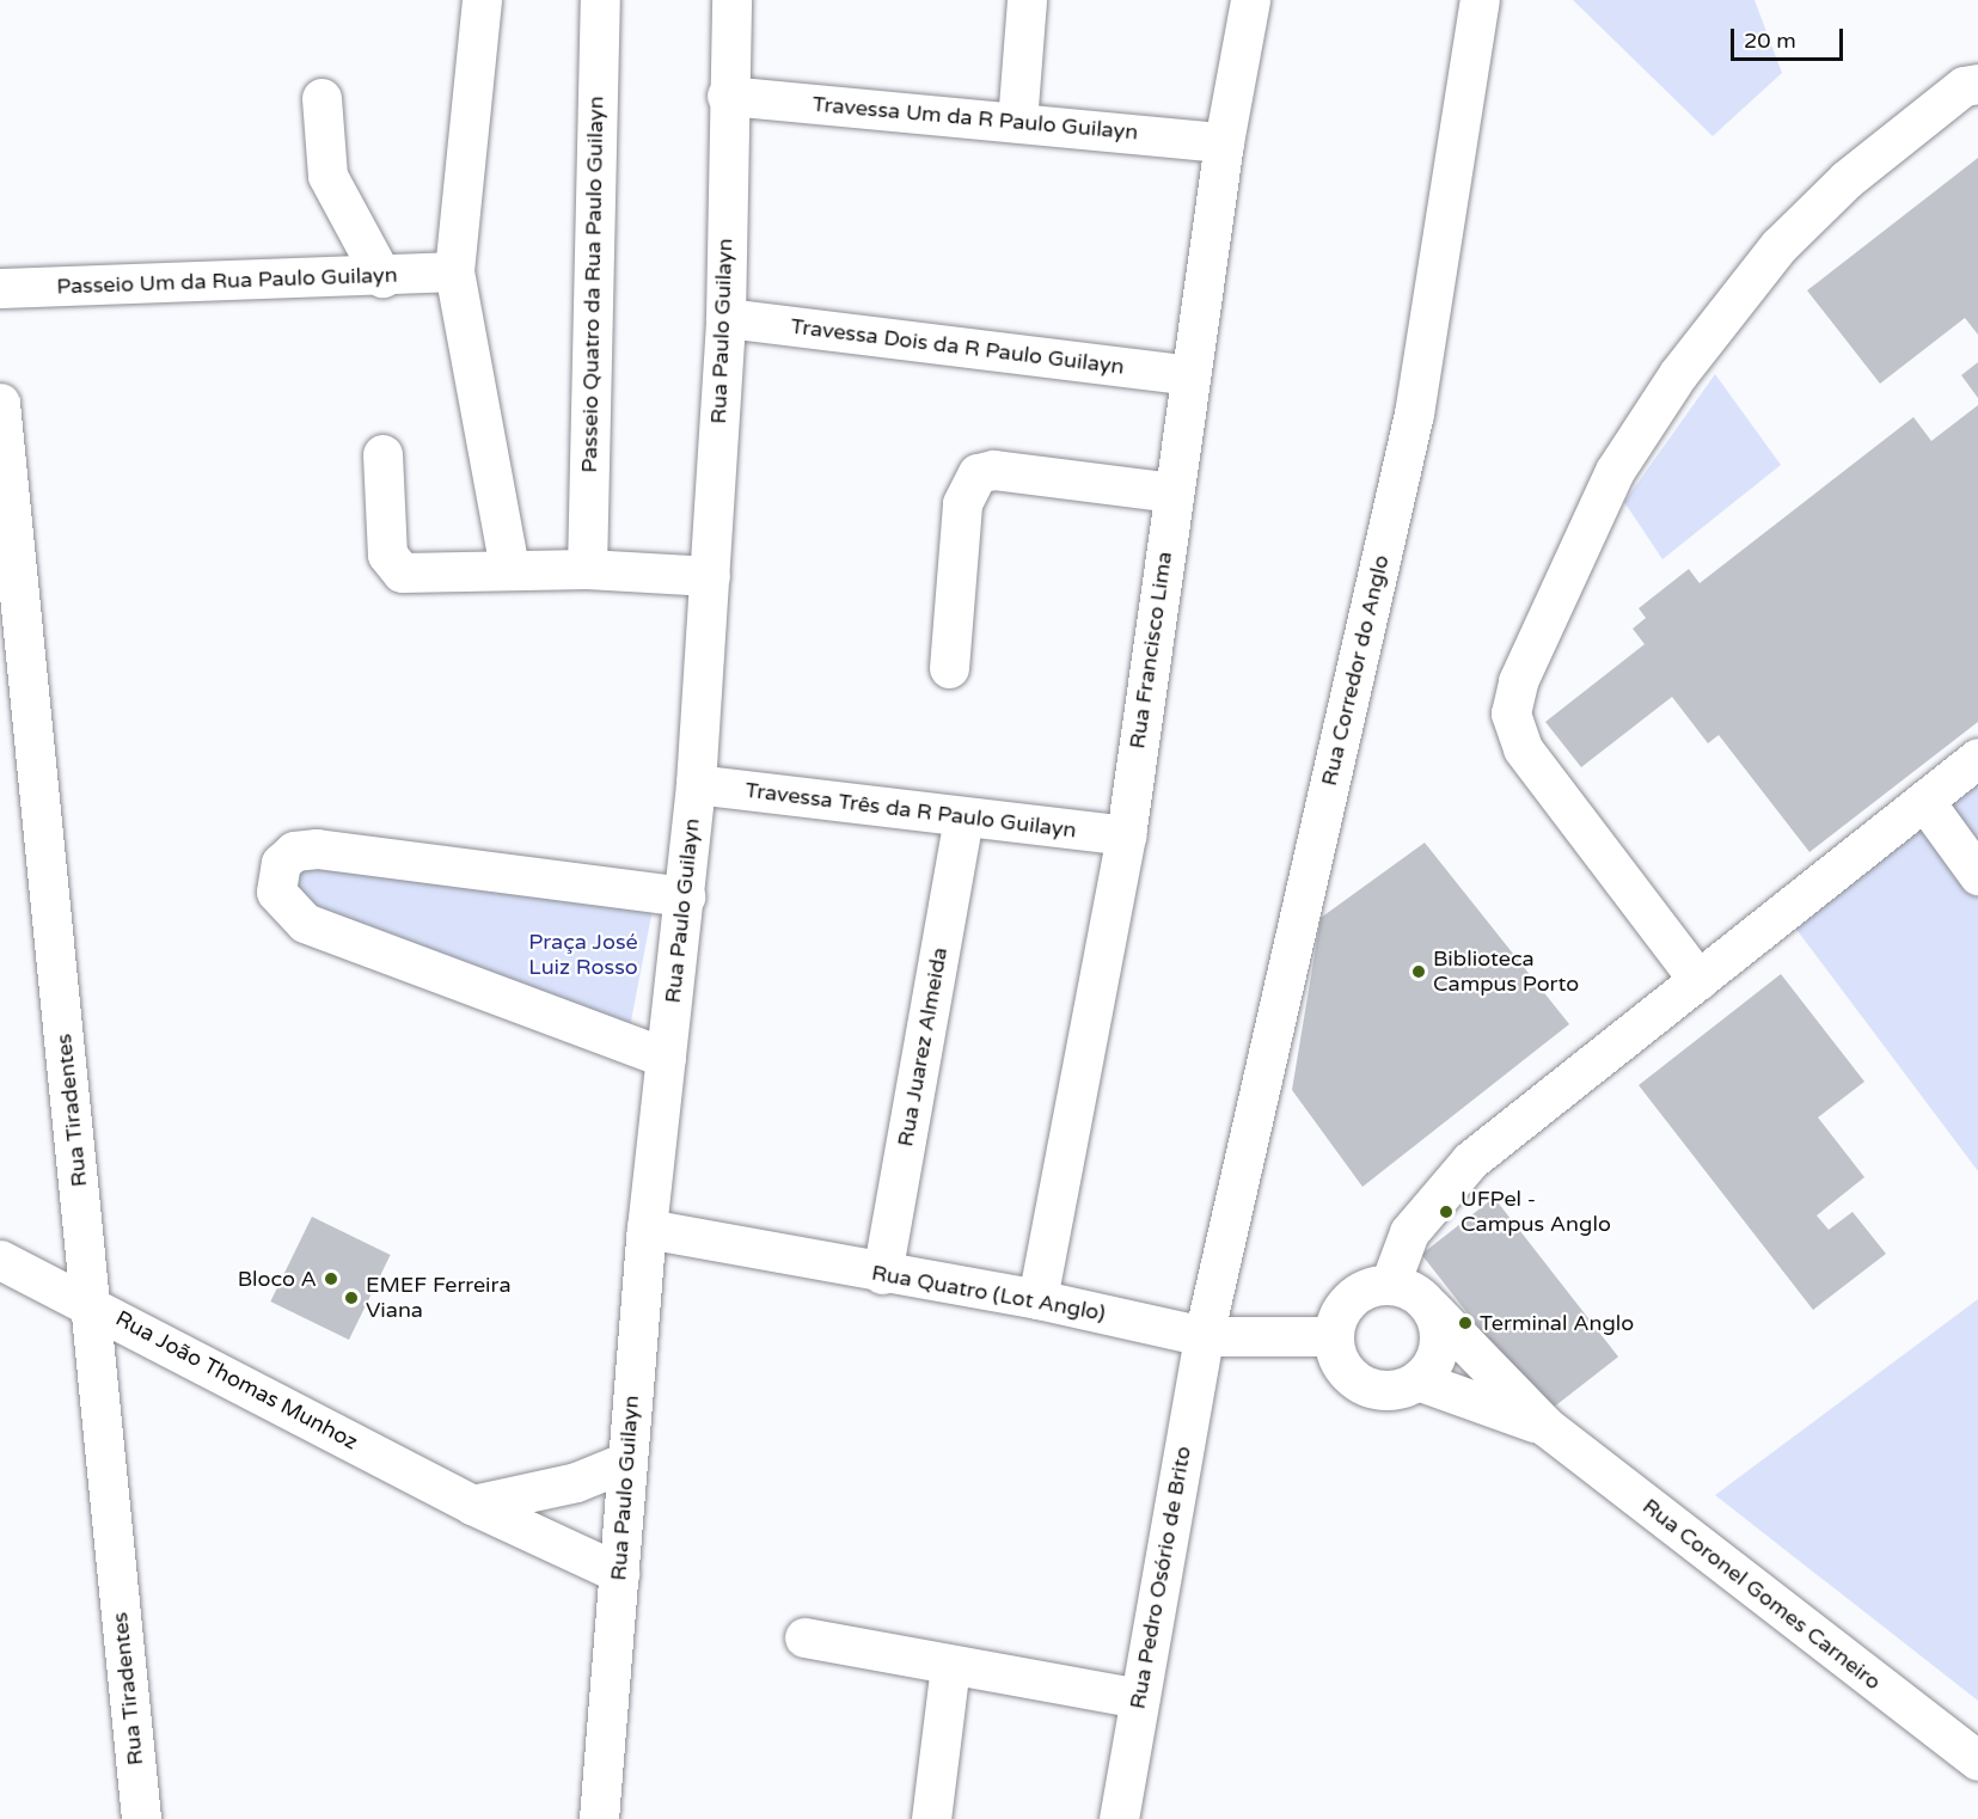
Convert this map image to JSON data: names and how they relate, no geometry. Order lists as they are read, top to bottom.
{
  "streets": {
    "street": [
      "Travessa Um da R Paulo Guilayn",
      "Passeio Um da Rua Paulo Guilayn",
      "Passeio Quatro da Rua Paulo Guilayn",
      "Rua Paulo Guilayn",
      "Travessa Dois da R Paulo Guilayn",
      "Rua Francisco Lima",
      "Rua Corredor do Anglo",
      "Travessa Três da R Paulo Guilayn",
      "Rua Juarez Almeida",
      "Rua Tiradentes",
      "Rua Quatro (Lot Anglo)",
      "Rua João Thomas Munhoz",
      "Rua Pedro Osório de Brito",
      "Rua Coronel Gomes Carneiro"
    ]
  },
  "crossings": [
    ["Travessa Um da R Paulo Guilayn", "Rua Paulo Guilayn"],
    ["Travessa Um da R Paulo Guilayn", "Rua Francisco Lima"],
    ["Rua Paulo Guilayn", "Travessa Dois da R Paulo Guilayn"],
    ["Rua Paulo Guilayn", "Travessa Três da R Paulo Guilayn"],
    ["Rua Paulo Guilayn", "Rua Quatro (Lot Anglo)"],
    ["Rua Paulo Guilayn", "Rua João Thomas Munhoz"],
    ["Travessa Dois da R Paulo Guilayn", "Rua Francisco Lima"],
    ["Rua Francisco Lima", "Travessa Três da R Paulo Guilayn"],
    ["Rua Francisco Lima", "Rua Quatro (Lot Anglo)"],
    ["Rua Corredor do Anglo", "Rua Quatro (Lot Anglo)"],
    ["Rua Corredor do Anglo", "Rua Pedro Osório de Brito"],
    ["Travessa Três da R Paulo Guilayn", "Rua Juarez Almeida"],
    ["Rua Juarez Almeida", "Rua Quatro (Lot Anglo)"],
    ["Rua Tiradentes", "Rua João Thomas Munhoz"],
    ["Rua Quatro (Lot Anglo)", "Rua Pedro Osório de Brito"],
    ["Rua Quatro (Lot Anglo)", "Rua Coronel Gomes Carneiro"]
  ],
  "parks": ["Praça José Luiz Rosso"],
  "places": [
    "Biblioteca Campus Porto",
    "UFPel - Campus Anglo",
    "Bloco A",
    "EMEF Ferreira Viana",
    "Terminal Anglo"
  ],
  "scale_bar": "20 m"
}
